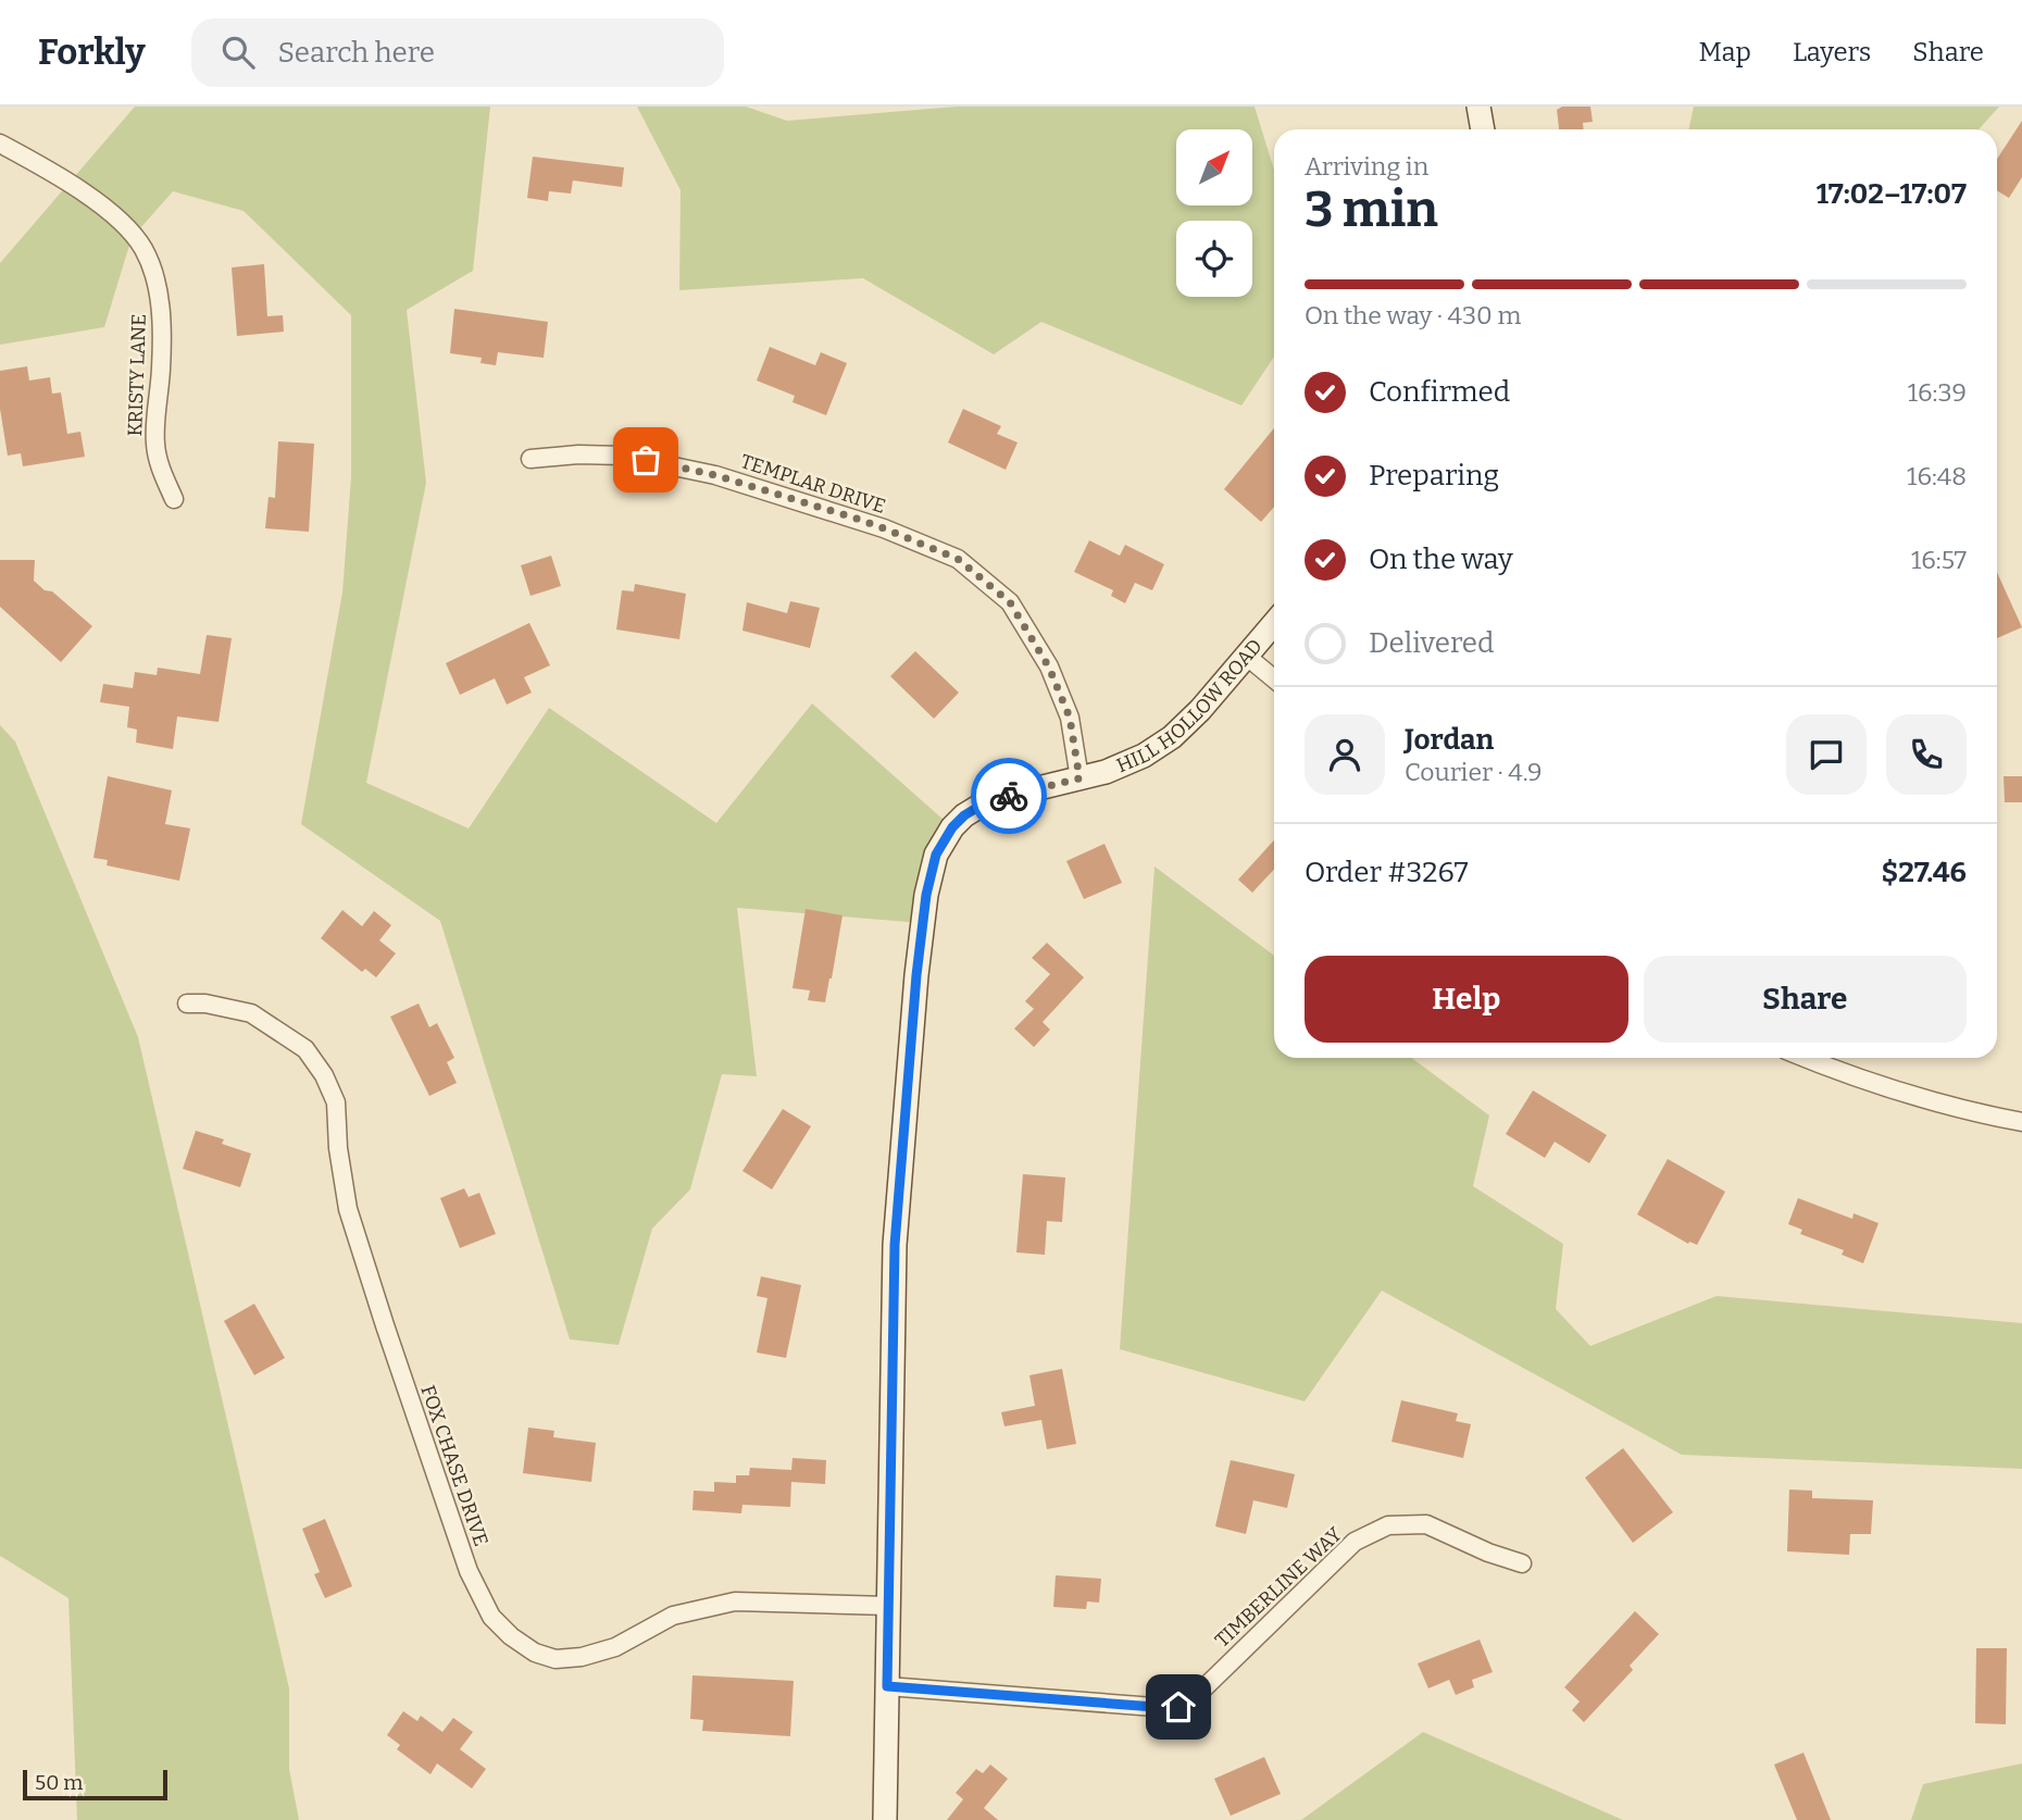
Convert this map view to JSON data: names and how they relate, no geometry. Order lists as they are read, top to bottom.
{
  "streets": {
    "street": [
      "KRISTY LANE",
      "TEMPLAR DRIVE",
      "HILL HOLLOW ROAD",
      "FOX CHASE DRIVE",
      "TIMBERLINE WAY"
    ]
  },
  "crossings": [
    ["TEMPLAR DRIVE", "HILL HOLLOW ROAD"],
    ["HILL HOLLOW ROAD", "FOX CHASE DRIVE"],
    ["HILL HOLLOW ROAD", "TIMBERLINE WAY"]
  ],
  "scale_bar": "50 m",
  "north": "top right",
  "page": {
    "header": "Forkly",
    "search": "Search here",
    "nav": ["Map", "Layers", "Share"],
    "heading": ["3 min", "Arriving in", "17:02–17:07"],
    "panel": [
      "Jordan",
      "Courier · 4.9",
      "Order #3267",
      "$27.46"
    ],
    "bar": "On the way · 430 m",
    "list": [
      ["Confirmed", "16:39"],
      ["Preparing", "16:48"],
      ["On the way", "16:57"],
      "Delivered"
    ],
    "buttons": ["Help", "Share"],
    "scale": "50 m"
  }
}
